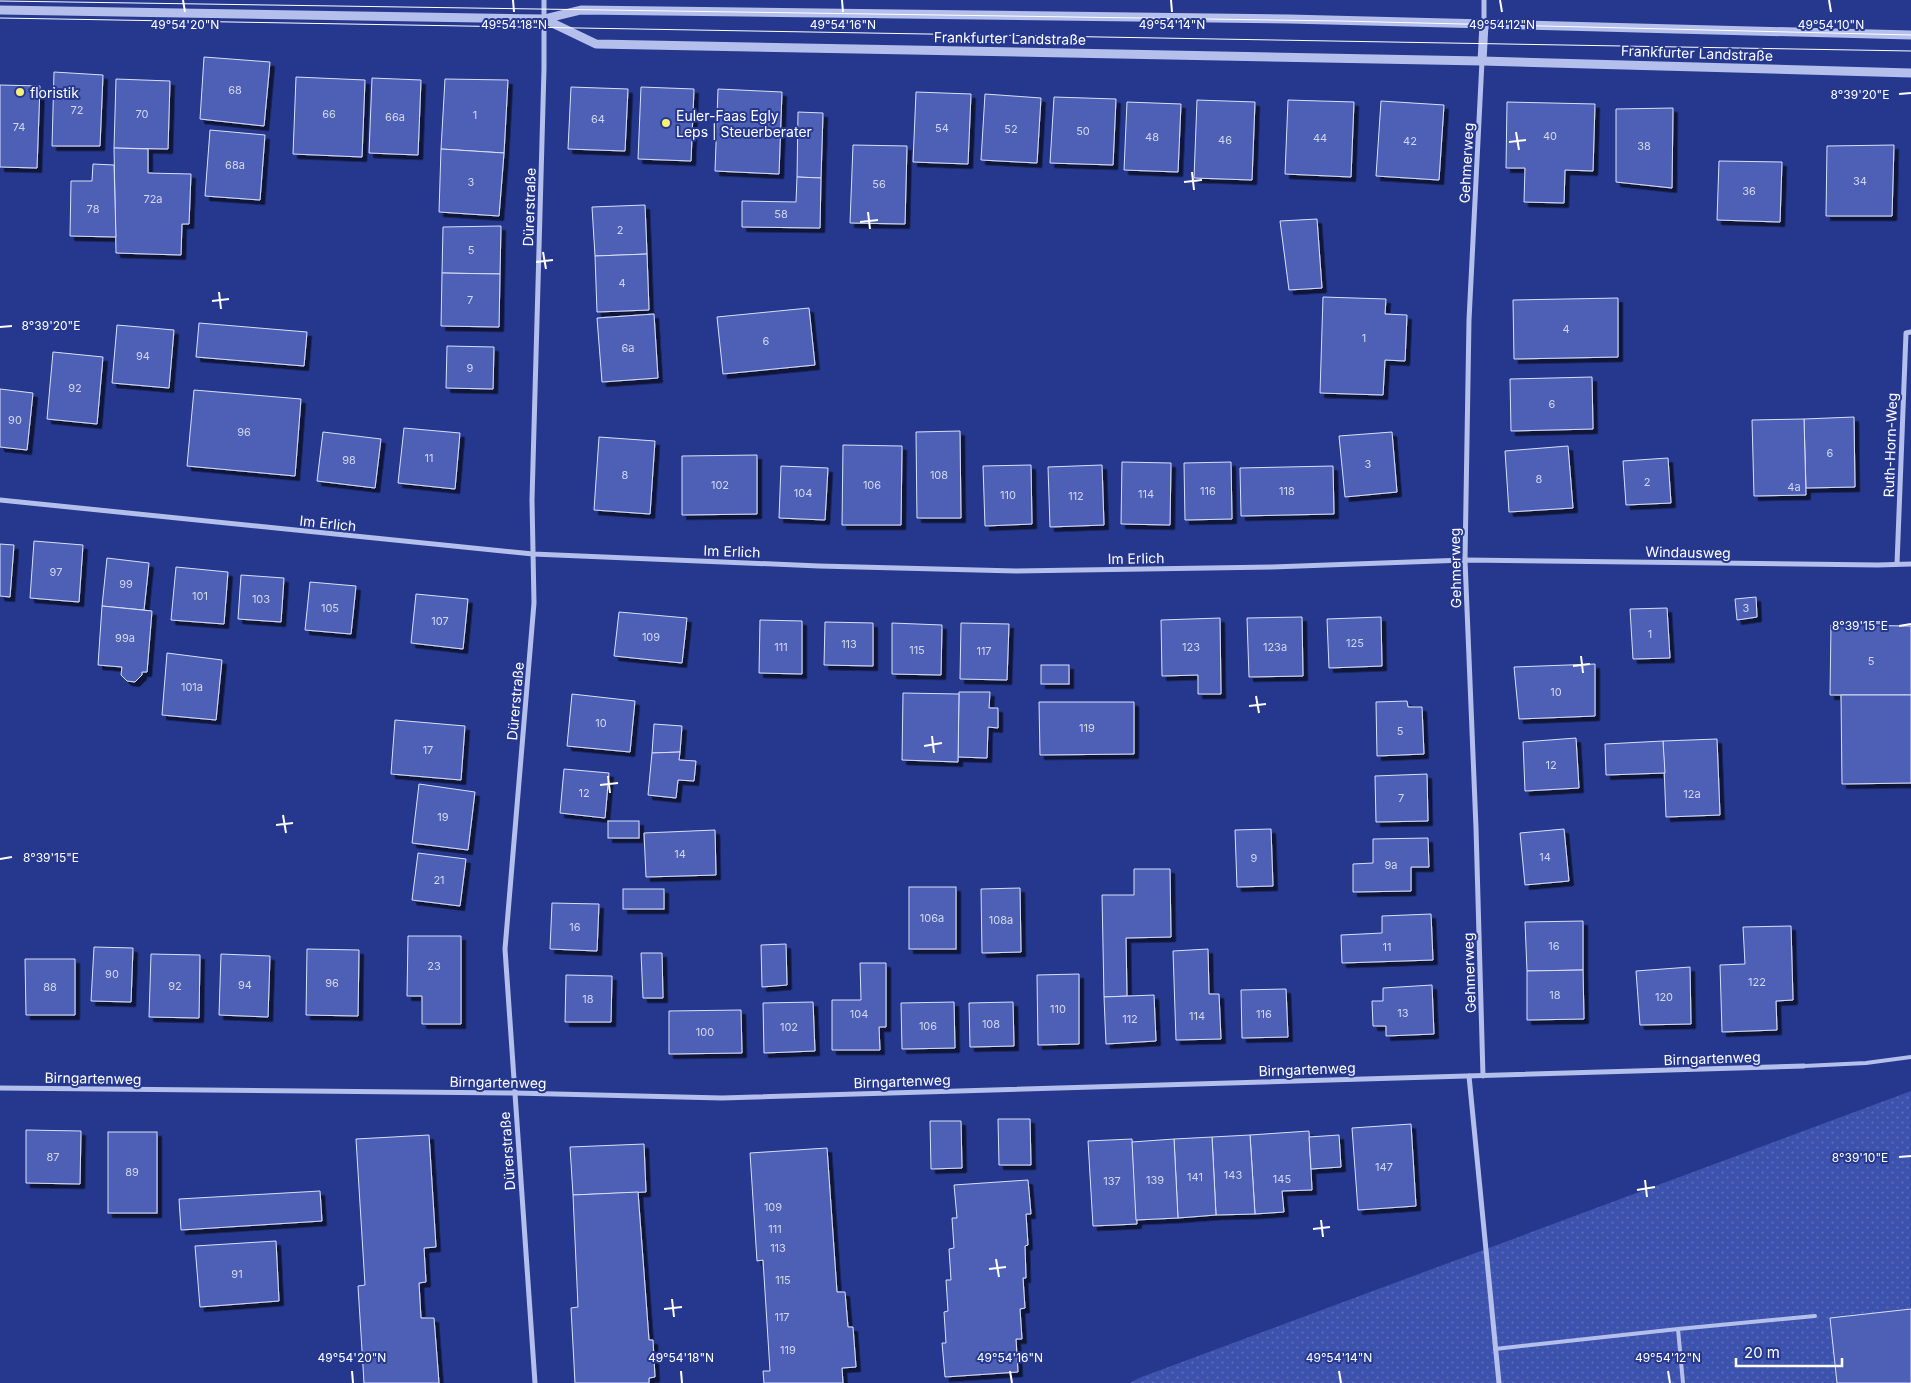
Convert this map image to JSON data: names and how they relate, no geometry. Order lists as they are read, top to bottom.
{
  "streets": {
    "street": [
      "Frankfurter Landstraße",
      "Gehmerweg",
      "Dürerstraße",
      "Ruth-Horn-Weg",
      "Im Erlich",
      "Windausweg",
      "Birngartenweg"
    ]
  },
  "crossings": [
    ["Frankfurter Landstraße", "Gehmerweg"],
    ["Frankfurter Landstraße", "Dürerstraße"],
    ["Gehmerweg", "Im Erlich"],
    ["Gehmerweg", "Windausweg"],
    ["Gehmerweg", "Birngartenweg"],
    ["Dürerstraße", "Im Erlich"],
    ["Dürerstraße", "Birngartenweg"],
    ["Ruth-Horn-Weg", "Windausweg"],
    ["Im Erlich", "Windausweg"]
  ],
  "places": ["floristik", "Euler-Faas Egly Leps | Steuerberater"],
  "house_numbers": [
    "68",
    "72",
    "70",
    "66",
    "1",
    "66a",
    "64",
    "74",
    "54",
    "52",
    "50",
    "40",
    "48",
    "44",
    "46",
    "42",
    "38",
    "68a",
    "34",
    "3",
    "56",
    "36",
    "72a",
    "78",
    "58",
    "2",
    "5",
    "4",
    "7",
    "4",
    "1",
    "6",
    "6a",
    "94",
    "9",
    "92",
    "6",
    "90",
    "96",
    "6",
    "11",
    "98",
    "3",
    "8",
    "108",
    "8",
    "2",
    "102",
    "106",
    "4a",
    "116",
    "118",
    "104",
    "114",
    "110",
    "112",
    "97",
    "99",
    "101",
    "103",
    "105",
    "3",
    "107",
    "1",
    "109",
    "99a",
    "125",
    "113",
    "111",
    "123",
    "123a",
    "115",
    "117",
    "5",
    "101a",
    "10",
    "10",
    "119",
    "5",
    "17",
    "12",
    "12",
    "12a",
    "7",
    "19",
    "14",
    "14",
    "9",
    "9a",
    "21",
    "106a",
    "108a",
    "16",
    "16",
    "11",
    "23",
    "90",
    "122",
    "96",
    "94",
    "92",
    "88",
    "18",
    "120",
    "18",
    "110",
    "13",
    "104",
    "116",
    "114",
    "112",
    "108",
    "106",
    "102",
    "100",
    "87",
    "147",
    "89",
    "143",
    "141",
    "145",
    "139",
    "137",
    "109",
    "111",
    "113",
    "91",
    "115",
    "117",
    "119"
  ],
  "scale_bar": "20 m",
  "coordinates": [
    "49°54'20\"N",
    "49°54'18\"N",
    "49°54'16\"N",
    "49°54'14\"N",
    "49°54'12\"N",
    "49°54'10\"N",
    "8°39'20\"E",
    "8°39'15\"E",
    "8°39'10\"E"
  ]
}
